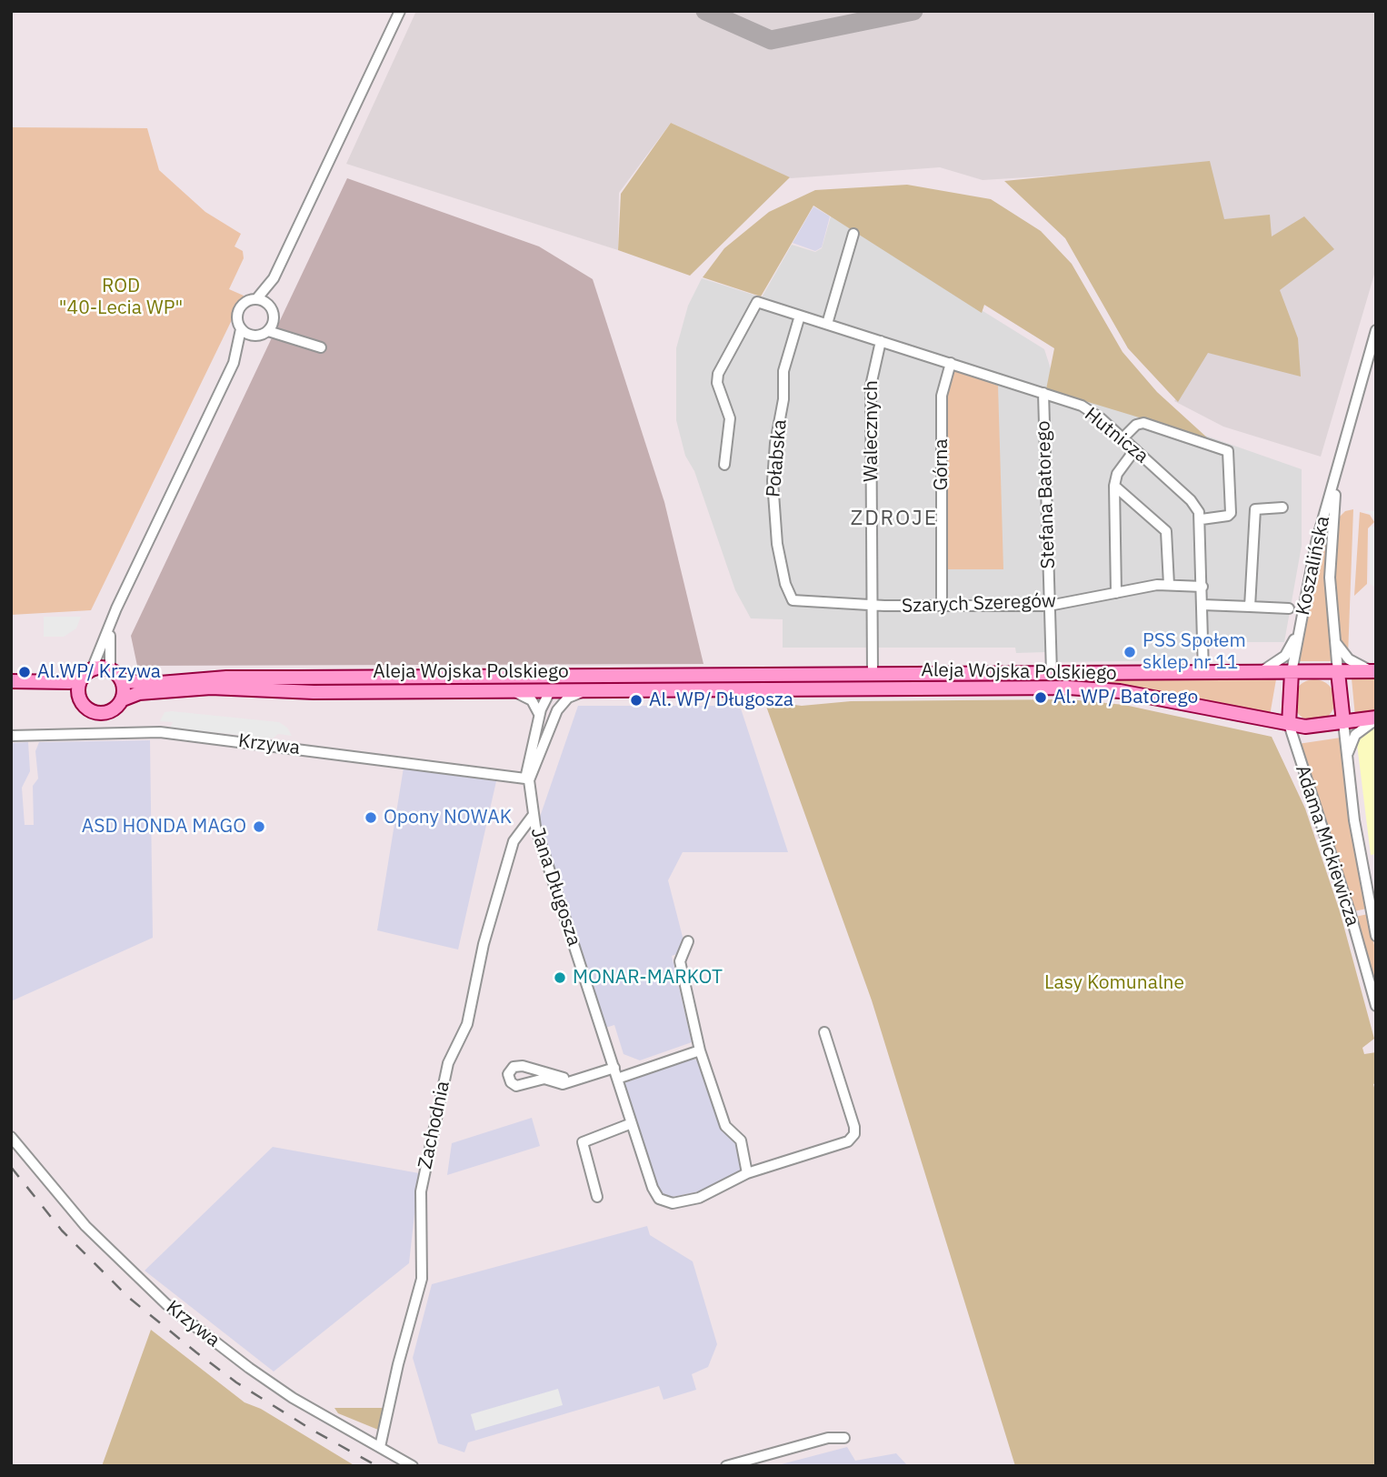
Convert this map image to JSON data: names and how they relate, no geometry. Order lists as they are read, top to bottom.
{
  "streets": {
    "main road": ["Aleja Wojska Polskiego"],
    "street": [
      "Walecznych",
      "Hutnicza",
      "Połabska",
      "Górna",
      "Stefana Batorego",
      "Koszalińska",
      "Szarych Szeregów",
      "Krzywa",
      "Adama Mickiewicza",
      "Jana Długosza",
      "Zachodnia"
    ]
  },
  "crossings": [
    ["Walecznych", "Hutnicza"],
    ["Walecznych", "Szarych Szeregów"],
    ["Walecznych", "Aleja Wojska Polskiego"],
    ["Hutnicza", "Połabska"],
    ["Hutnicza", "Górna"],
    ["Hutnicza", "Stefana Batorego"],
    ["Połabska", "Szarych Szeregów"],
    ["Górna", "Szarych Szeregów"],
    ["Stefana Batorego", "Szarych Szeregów"],
    ["Stefana Batorego", "Aleja Wojska Polskiego"],
    ["Koszalińska", "Aleja Wojska Polskiego"],
    ["Aleja Wojska Polskiego", "Adama Mickiewicza"],
    ["Krzywa", "Jana Długosza"],
    ["Krzywa", "Zachodnia"],
    ["Jana Długosza", "Zachodnia"]
  ],
  "districts": ["ZDROJE"],
  "parks": ["ROD \"40-Lecia WP\"", "Lasy Komunalne"],
  "places": [
    "PSS Społem sklep nr 11",
    "Al.WP/ Krzywa",
    "Al. WP/ Batorego",
    "Al. WP/ Długosza",
    "Opony NOWAK",
    "ASD HONDA MAGO",
    "MONAR-MARKOT"
  ]
}
